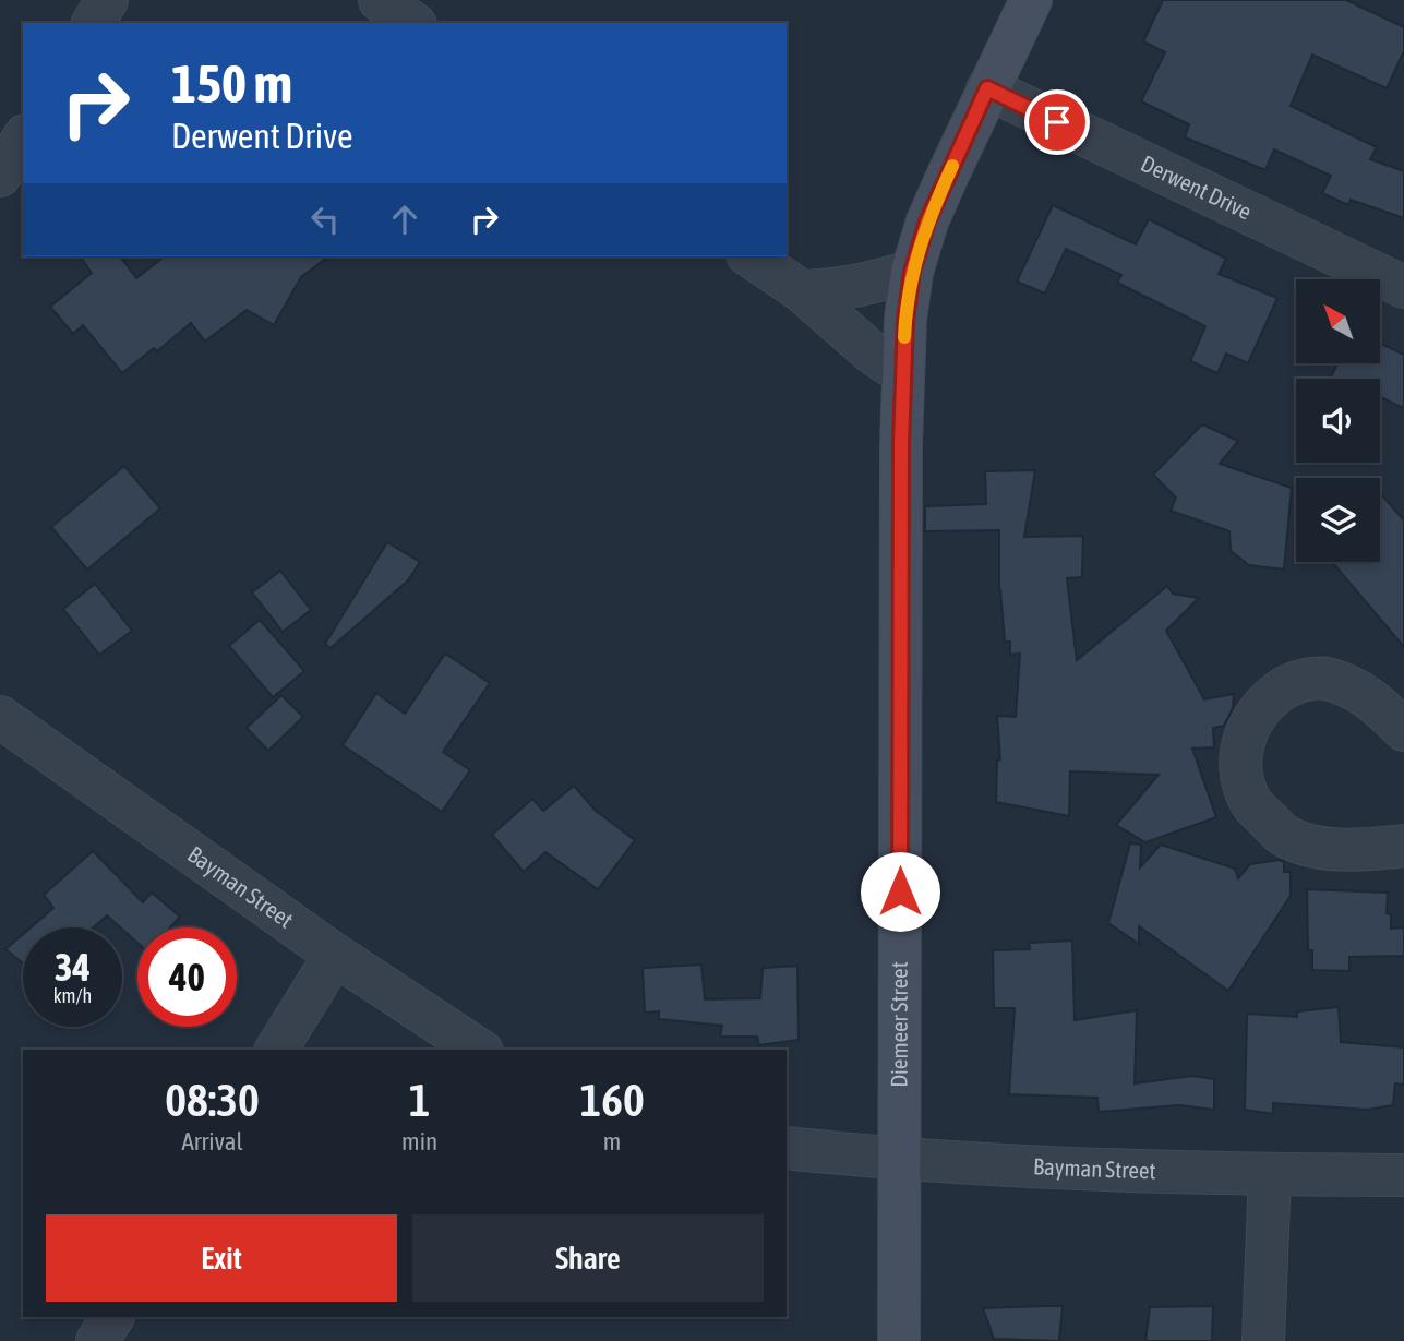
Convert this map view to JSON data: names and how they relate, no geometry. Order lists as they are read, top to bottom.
{
  "streets": {
    "street": ["Derwent Drive", "Bayman Street", "Diemeer Street"]
  },
  "crossings": [
    ["Derwent Drive", "Diemeer Street"],
    ["Bayman Street", "Diemeer Street"]
  ],
  "north": "top left",
  "page": {
    "turn": ["150 m", "Derwent Drive"],
    "speed": "34 km/h",
    "limit": "40",
    "eta": [
      "08:30",
      "Arrival",
      "1",
      "min",
      "160",
      "m"
    ],
    "buttons": ["Exit", "Share"]
  }
}
